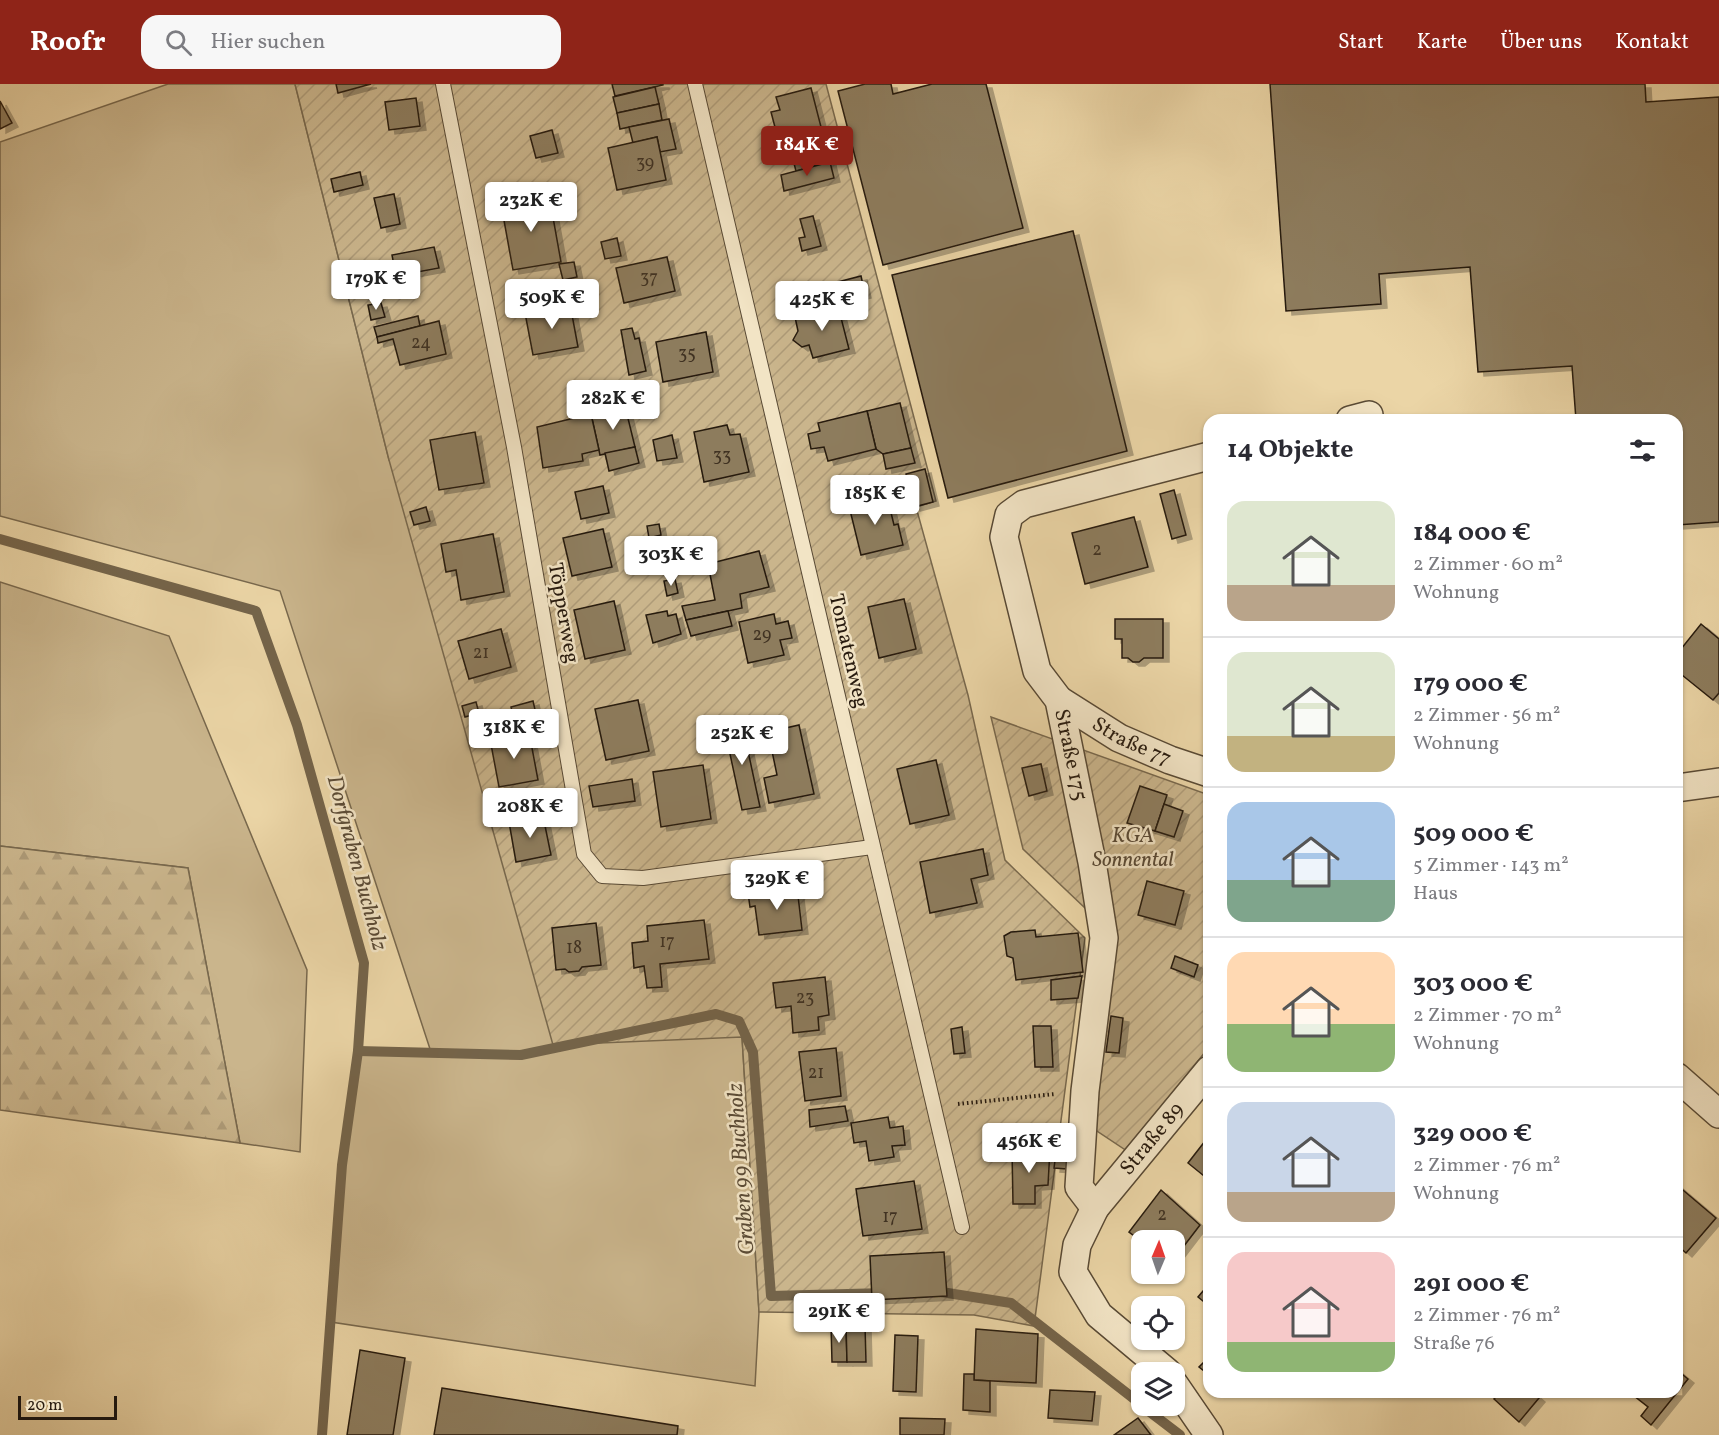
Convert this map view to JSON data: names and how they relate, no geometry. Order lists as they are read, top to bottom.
{
  "streets": {
    "street": ["Straße 77", "Straße 175", "Straße 89"],
    "lane": ["Töpperweg", "Tomatenweg"]
  },
  "crossings": [
    ["Töpperweg", "Tomatenweg"],
    ["Straße 77", "Straße 175"],
    ["Straße 175", "Straße 89"]
  ],
  "water": ["Dorfgraben Buchholz", "Graben 99 Buchholz"],
  "parks": ["KGA Sonnental"],
  "house_numbers": [
    "39",
    "37",
    "24",
    "35",
    "33",
    "2",
    "29",
    "21",
    "17",
    "18",
    "23",
    "21",
    "2",
    "17"
  ],
  "scale_bar": "20 m",
  "north": "top",
  "page": {
    "header": "Roofr",
    "search": "Hier suchen",
    "nav": [
      "Start",
      "Karte",
      "Über uns",
      "Kontakt"
    ],
    "price": [
      "184K €",
      "232K €",
      "179K €",
      "509K €",
      "425K €",
      "282K €",
      "185K €",
      "303K €",
      "318K €",
      "252K €",
      "208K €",
      "329K €",
      "456K €",
      "291K €"
    ],
    "heading": "14 Objekte",
    "list": [
      {
        "name": "184 000 €",
        "note": "2 Zimmer · 60 m² · Wohnung"
      },
      {
        "name": "179 000 €",
        "note": "2 Zimmer · 56 m² · Wohnung"
      },
      {
        "name": "509 000 €",
        "note": "5 Zimmer · 143 m² · Haus"
      },
      {
        "name": "303 000 €",
        "note": "2 Zimmer · 70 m² · Wohnung"
      },
      {
        "name": "329 000 €",
        "note": "2 Zimmer · 76 m² · Wohnung"
      },
      {
        "name": "291 000 €",
        "note": "2 Zimmer · 76 m² · Straße 76"
      }
    ],
    "scale": "20 m"
  }
}
